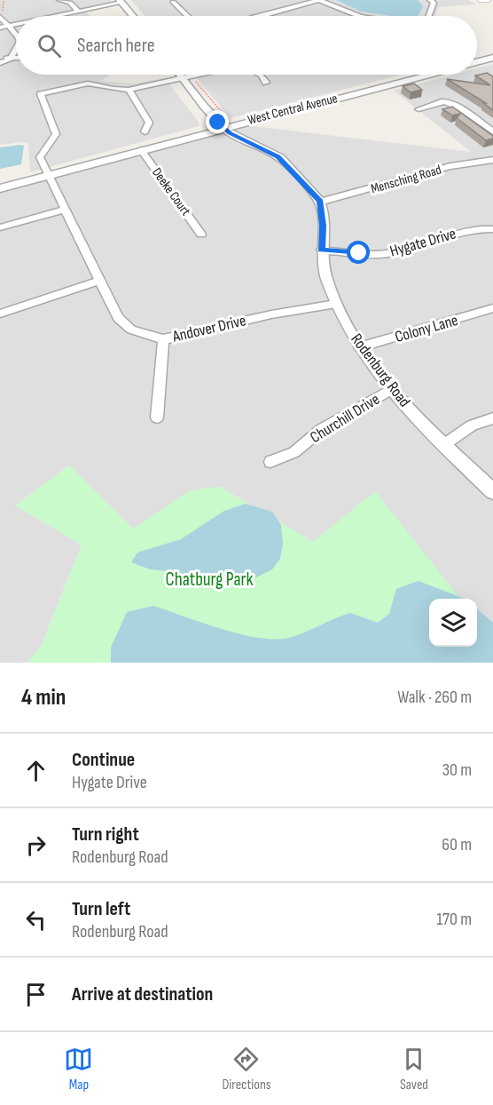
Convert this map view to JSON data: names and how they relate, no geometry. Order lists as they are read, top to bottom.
{
  "streets": {
    "street": [
      "West Central Avenue",
      "Mensching Road",
      "Deeke Court",
      "Hygate Drive",
      "Andover Drive",
      "Colony Lane",
      "Rodenburg Road",
      "Churchill Drive"
    ]
  },
  "crossings": [
    ["West Central Avenue", "Deeke Court"],
    ["West Central Avenue", "Andover Drive"],
    ["Mensching Road", "Rodenburg Road"],
    ["Hygate Drive", "Rodenburg Road"],
    ["Andover Drive", "Rodenburg Road"],
    ["Colony Lane", "Rodenburg Road"],
    ["Rodenburg Road", "Churchill Drive"]
  ],
  "parks": ["Chatburg Park"],
  "page": {
    "search": "Search here",
    "heading": ["4 min", "Walk · 260 m"],
    "list": [
      ["Continue", "Hygate Drive", "30 m"],
      ["Turn right", "Rodenburg Road", "60 m"],
      ["Turn left", "Rodenburg Road", "170 m"],
      "Arrive at destination"
    ],
    "nav": ["Map", "Directions", "Saved"]
  }
}
